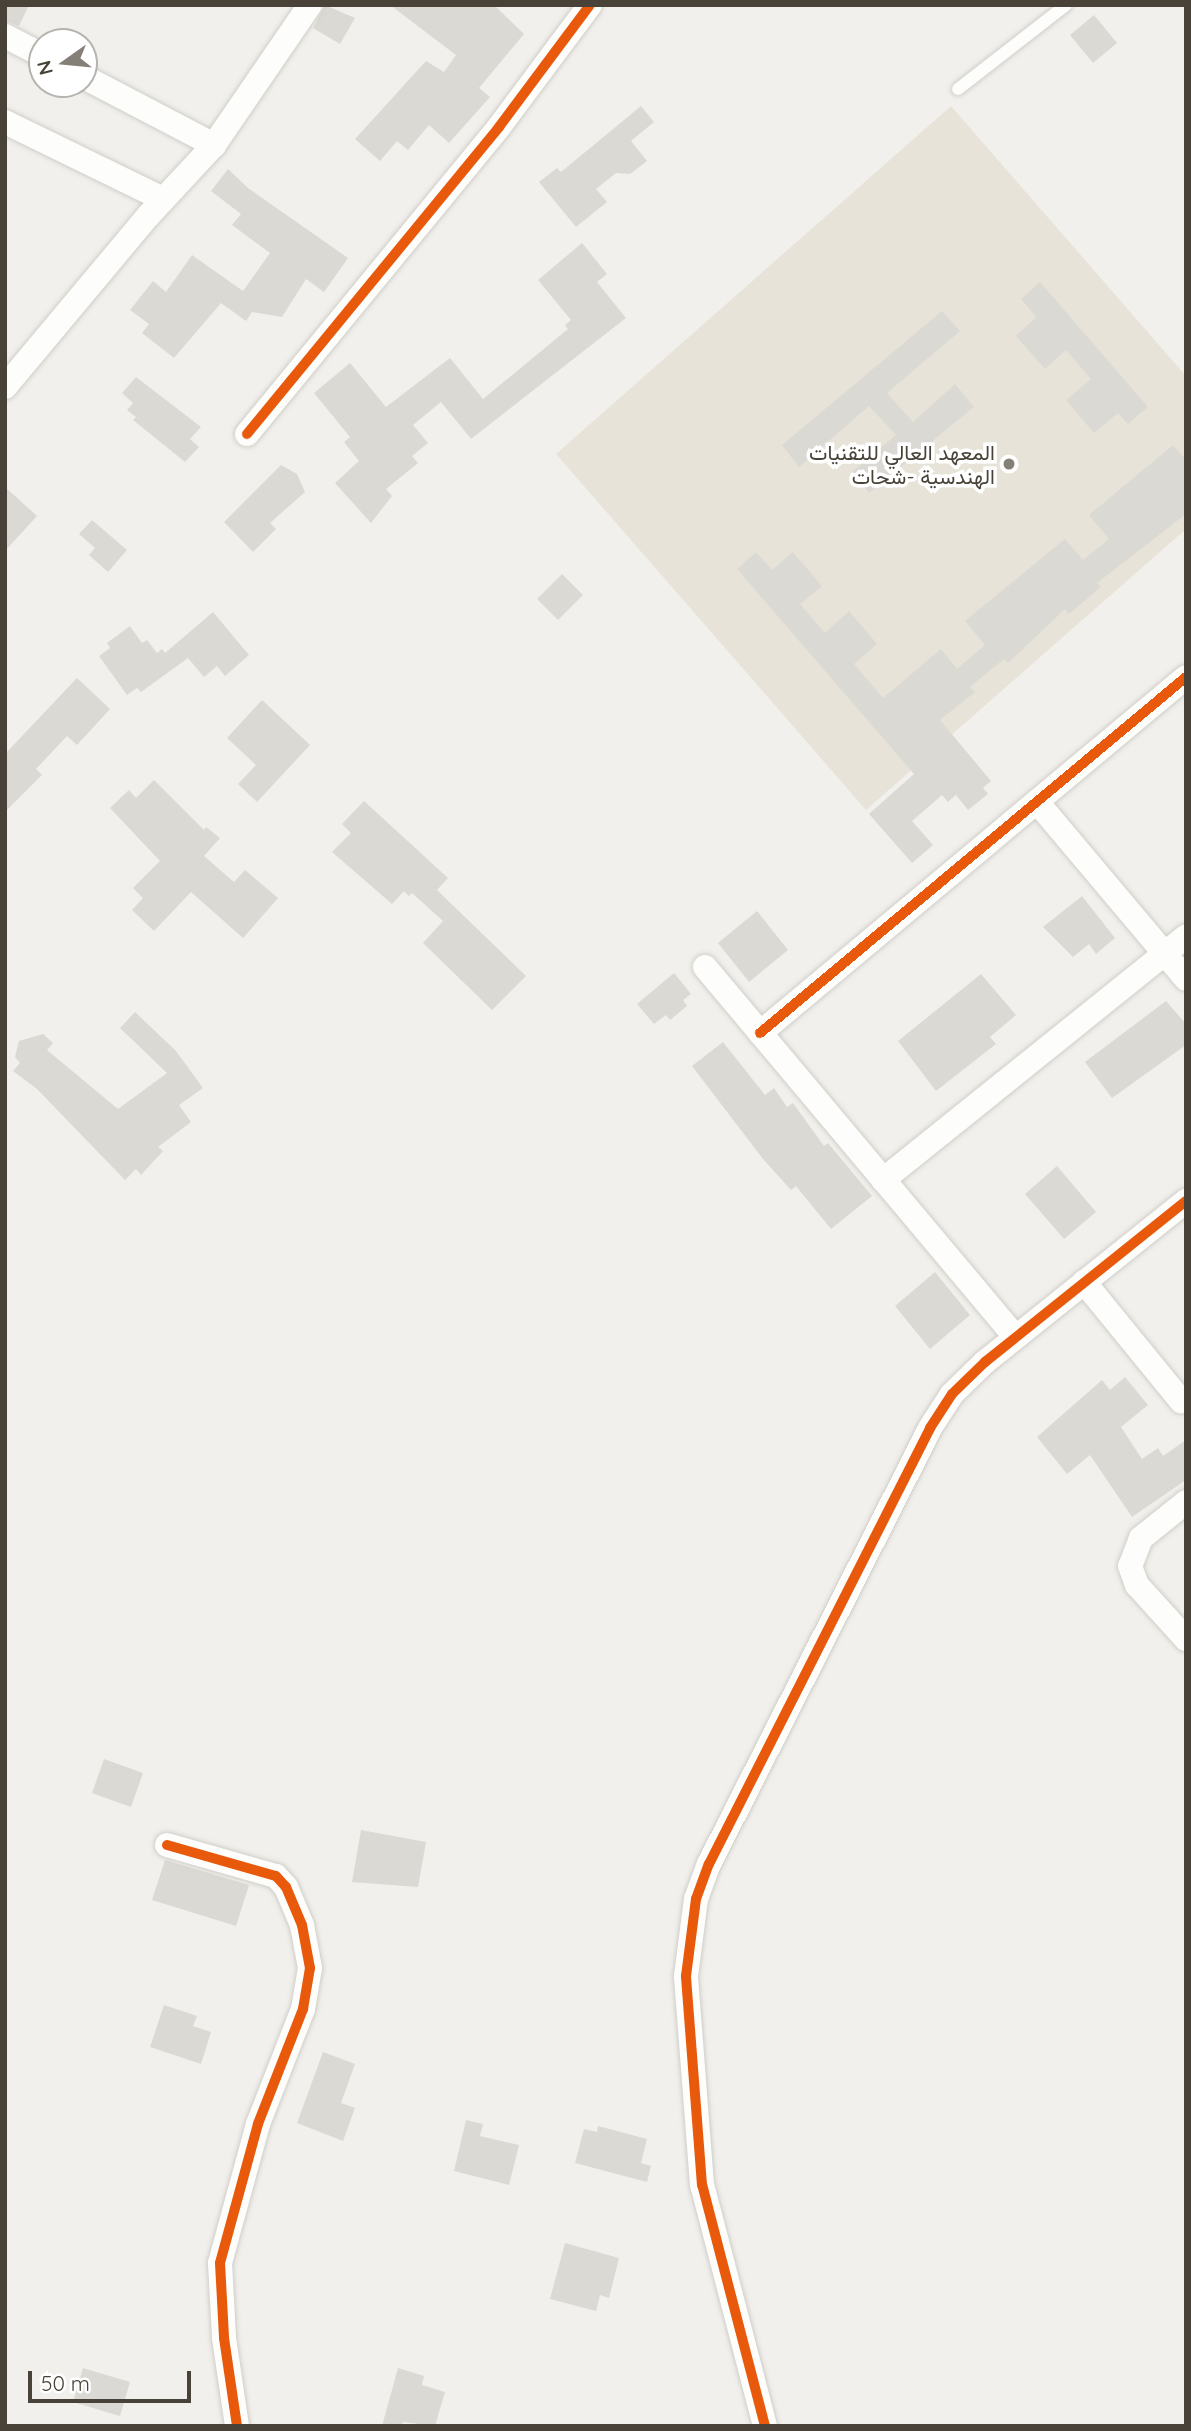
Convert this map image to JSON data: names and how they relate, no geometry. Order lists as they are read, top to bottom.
{
  "places": ["المعهد العالي للتقنيات الهندسية -شحات"],
  "scale_bar": "50 m",
  "north": "left"
}
